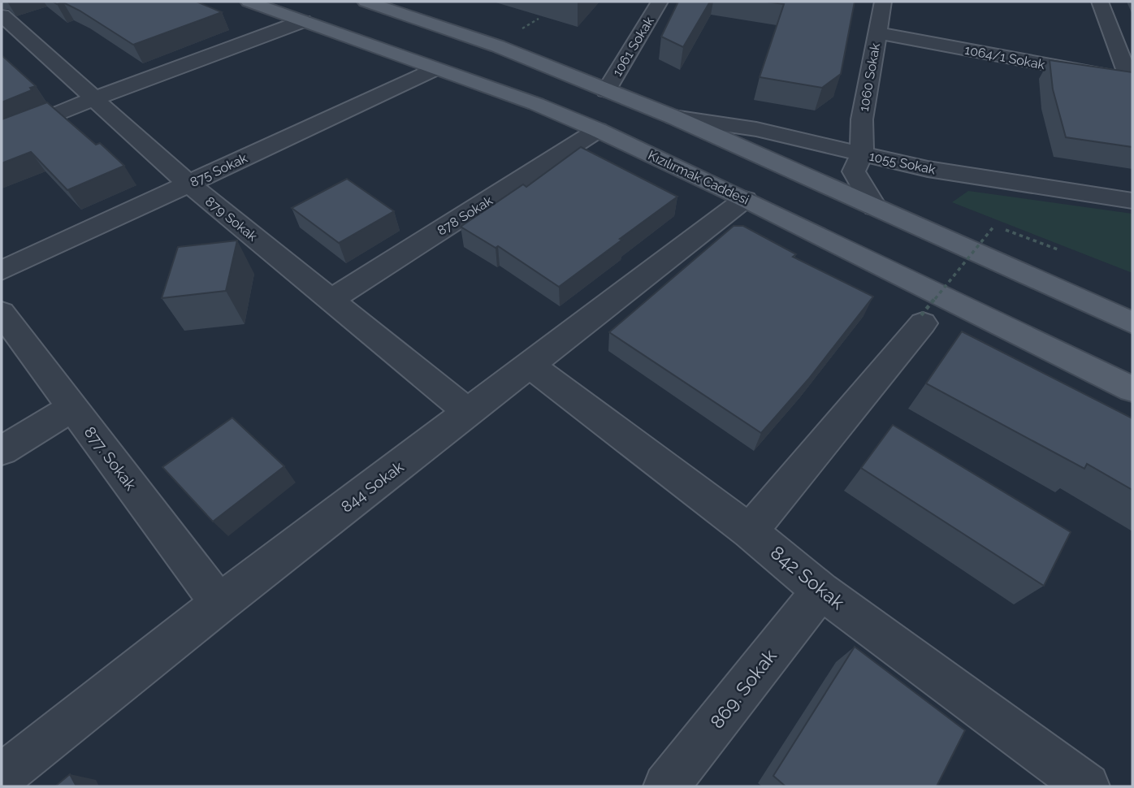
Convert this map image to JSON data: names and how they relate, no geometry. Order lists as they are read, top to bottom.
{
  "streets": {
    "main road": ["Kızılırmak Caddesi"],
    "street": [
      "1061 Sokak",
      "1064/1 Sokak",
      "1060 Sokak",
      "1055 Sokak",
      "875 Sokak",
      "878 Sokak",
      "879 Sokak",
      "877. Sokak",
      "844 Sokak",
      "842 Sokak",
      "869. Sokak"
    ]
  },
  "crossings": [
    ["1064/1 Sokak", "1060 Sokak"],
    ["1060 Sokak", "1055 Sokak"],
    ["875 Sokak", "Kızılırmak Caddesi"],
    ["875 Sokak", "879 Sokak"],
    ["Kızılırmak Caddesi", "878 Sokak"],
    ["Kızılırmak Caddesi", "844 Sokak"],
    ["878 Sokak", "879 Sokak"],
    ["879 Sokak", "844 Sokak"],
    ["877. Sokak", "844 Sokak"],
    ["844 Sokak", "842 Sokak"],
    ["842 Sokak", "869. Sokak"]
  ]
}
